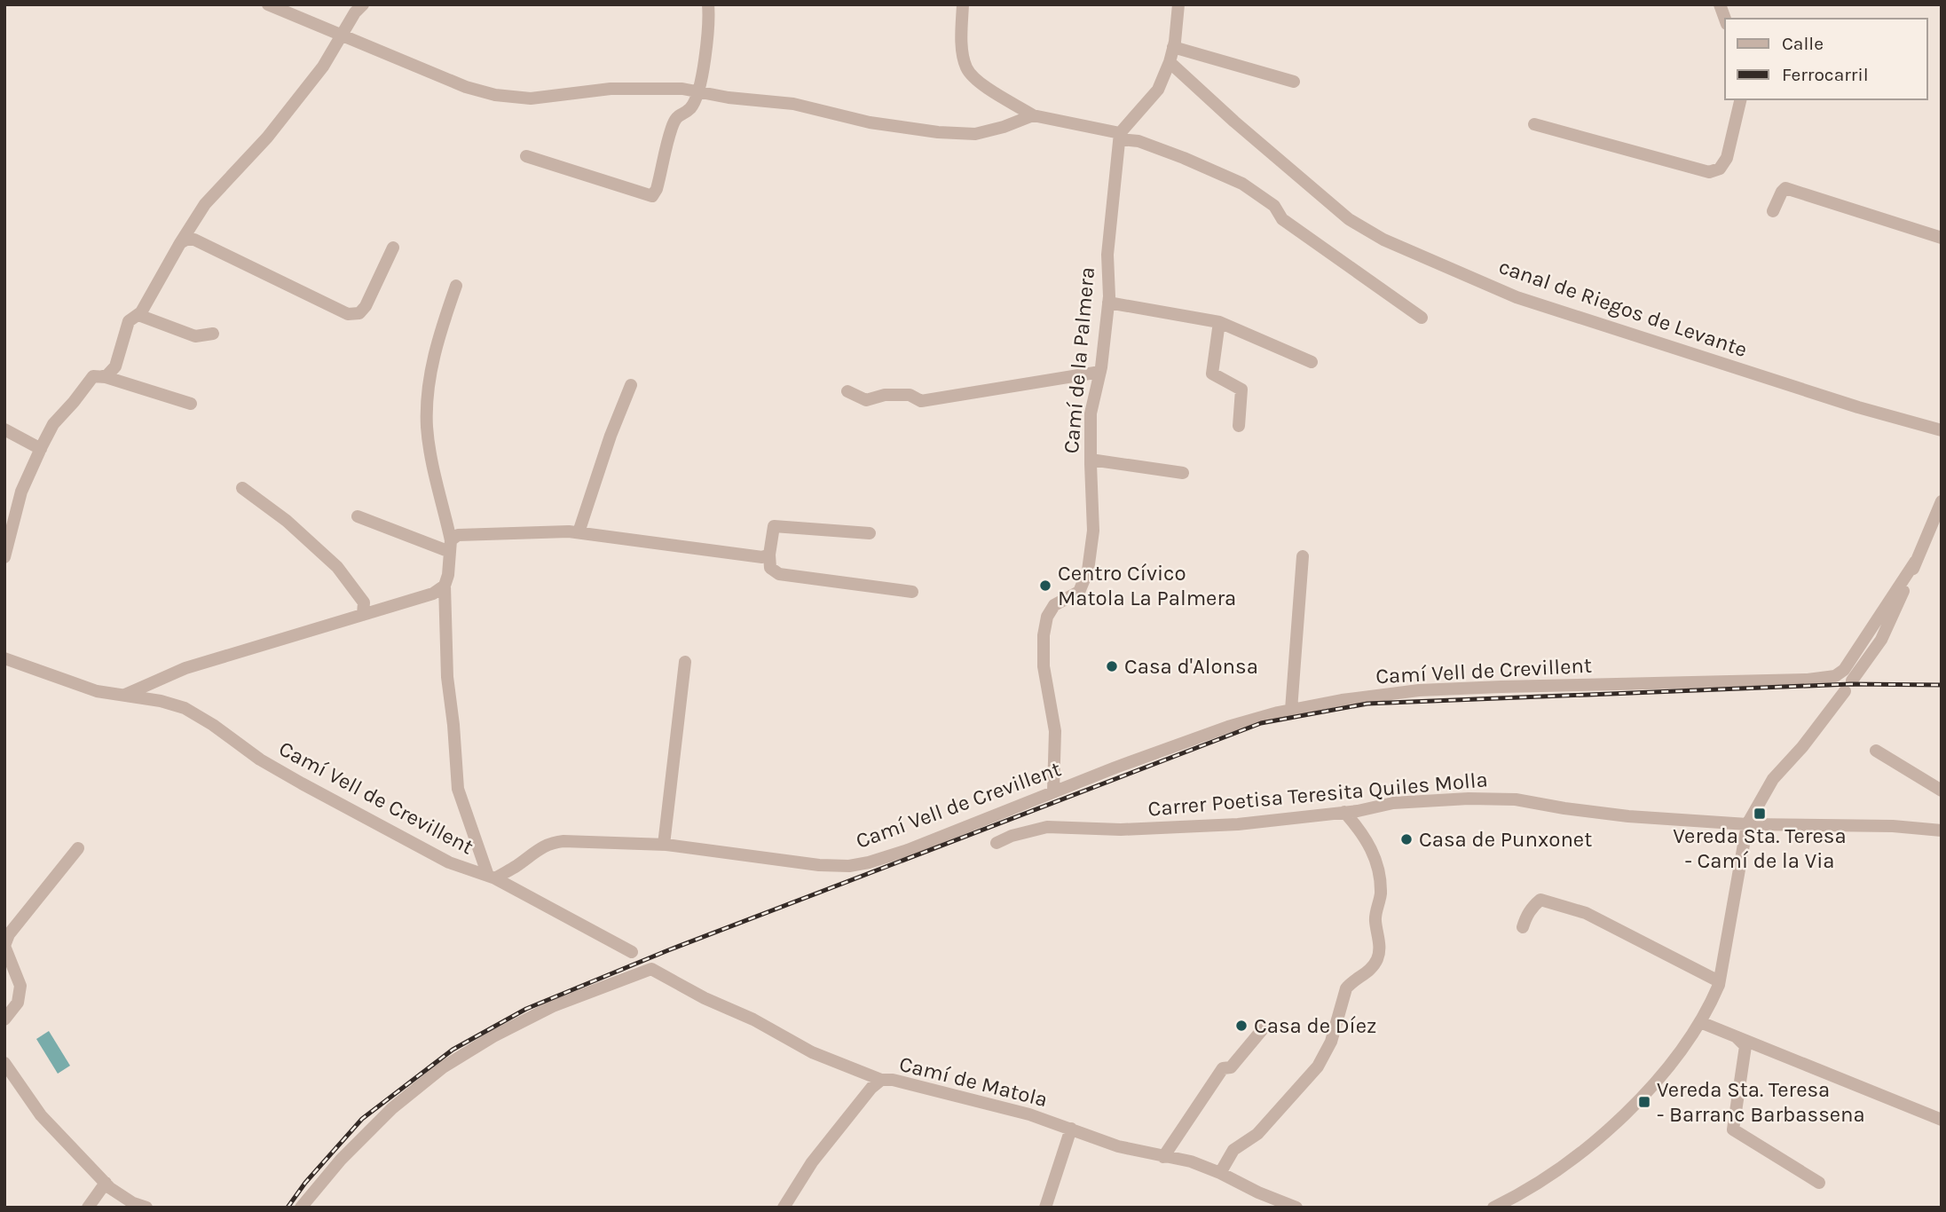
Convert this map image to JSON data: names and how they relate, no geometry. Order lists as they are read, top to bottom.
{
  "streets": {
    "street": [
      "canal de Riegos de Levante",
      "Camí de la Palmera",
      "Camí Vell de Crevillent",
      "Carrer Poetisa Teresita Quiles Molla",
      "Camí de Matola"
    ]
  },
  "crossings": [
    ["Camí de la Palmera", "Camí Vell de Crevillent"]
  ],
  "places": {
    "other": [
      "Centro Cívico Matola La Palmera",
      "Casa d'Alonsa",
      "Casa de Punxonet",
      "Casa de Díez"
    ],
    "transit": ["Vereda Sta. Teresa - Camí de la Via", "Vereda Sta. Teresa - Barranc Barbassena"]
  },
  "legend": ["Calle", "Ferrocarril"]
}
